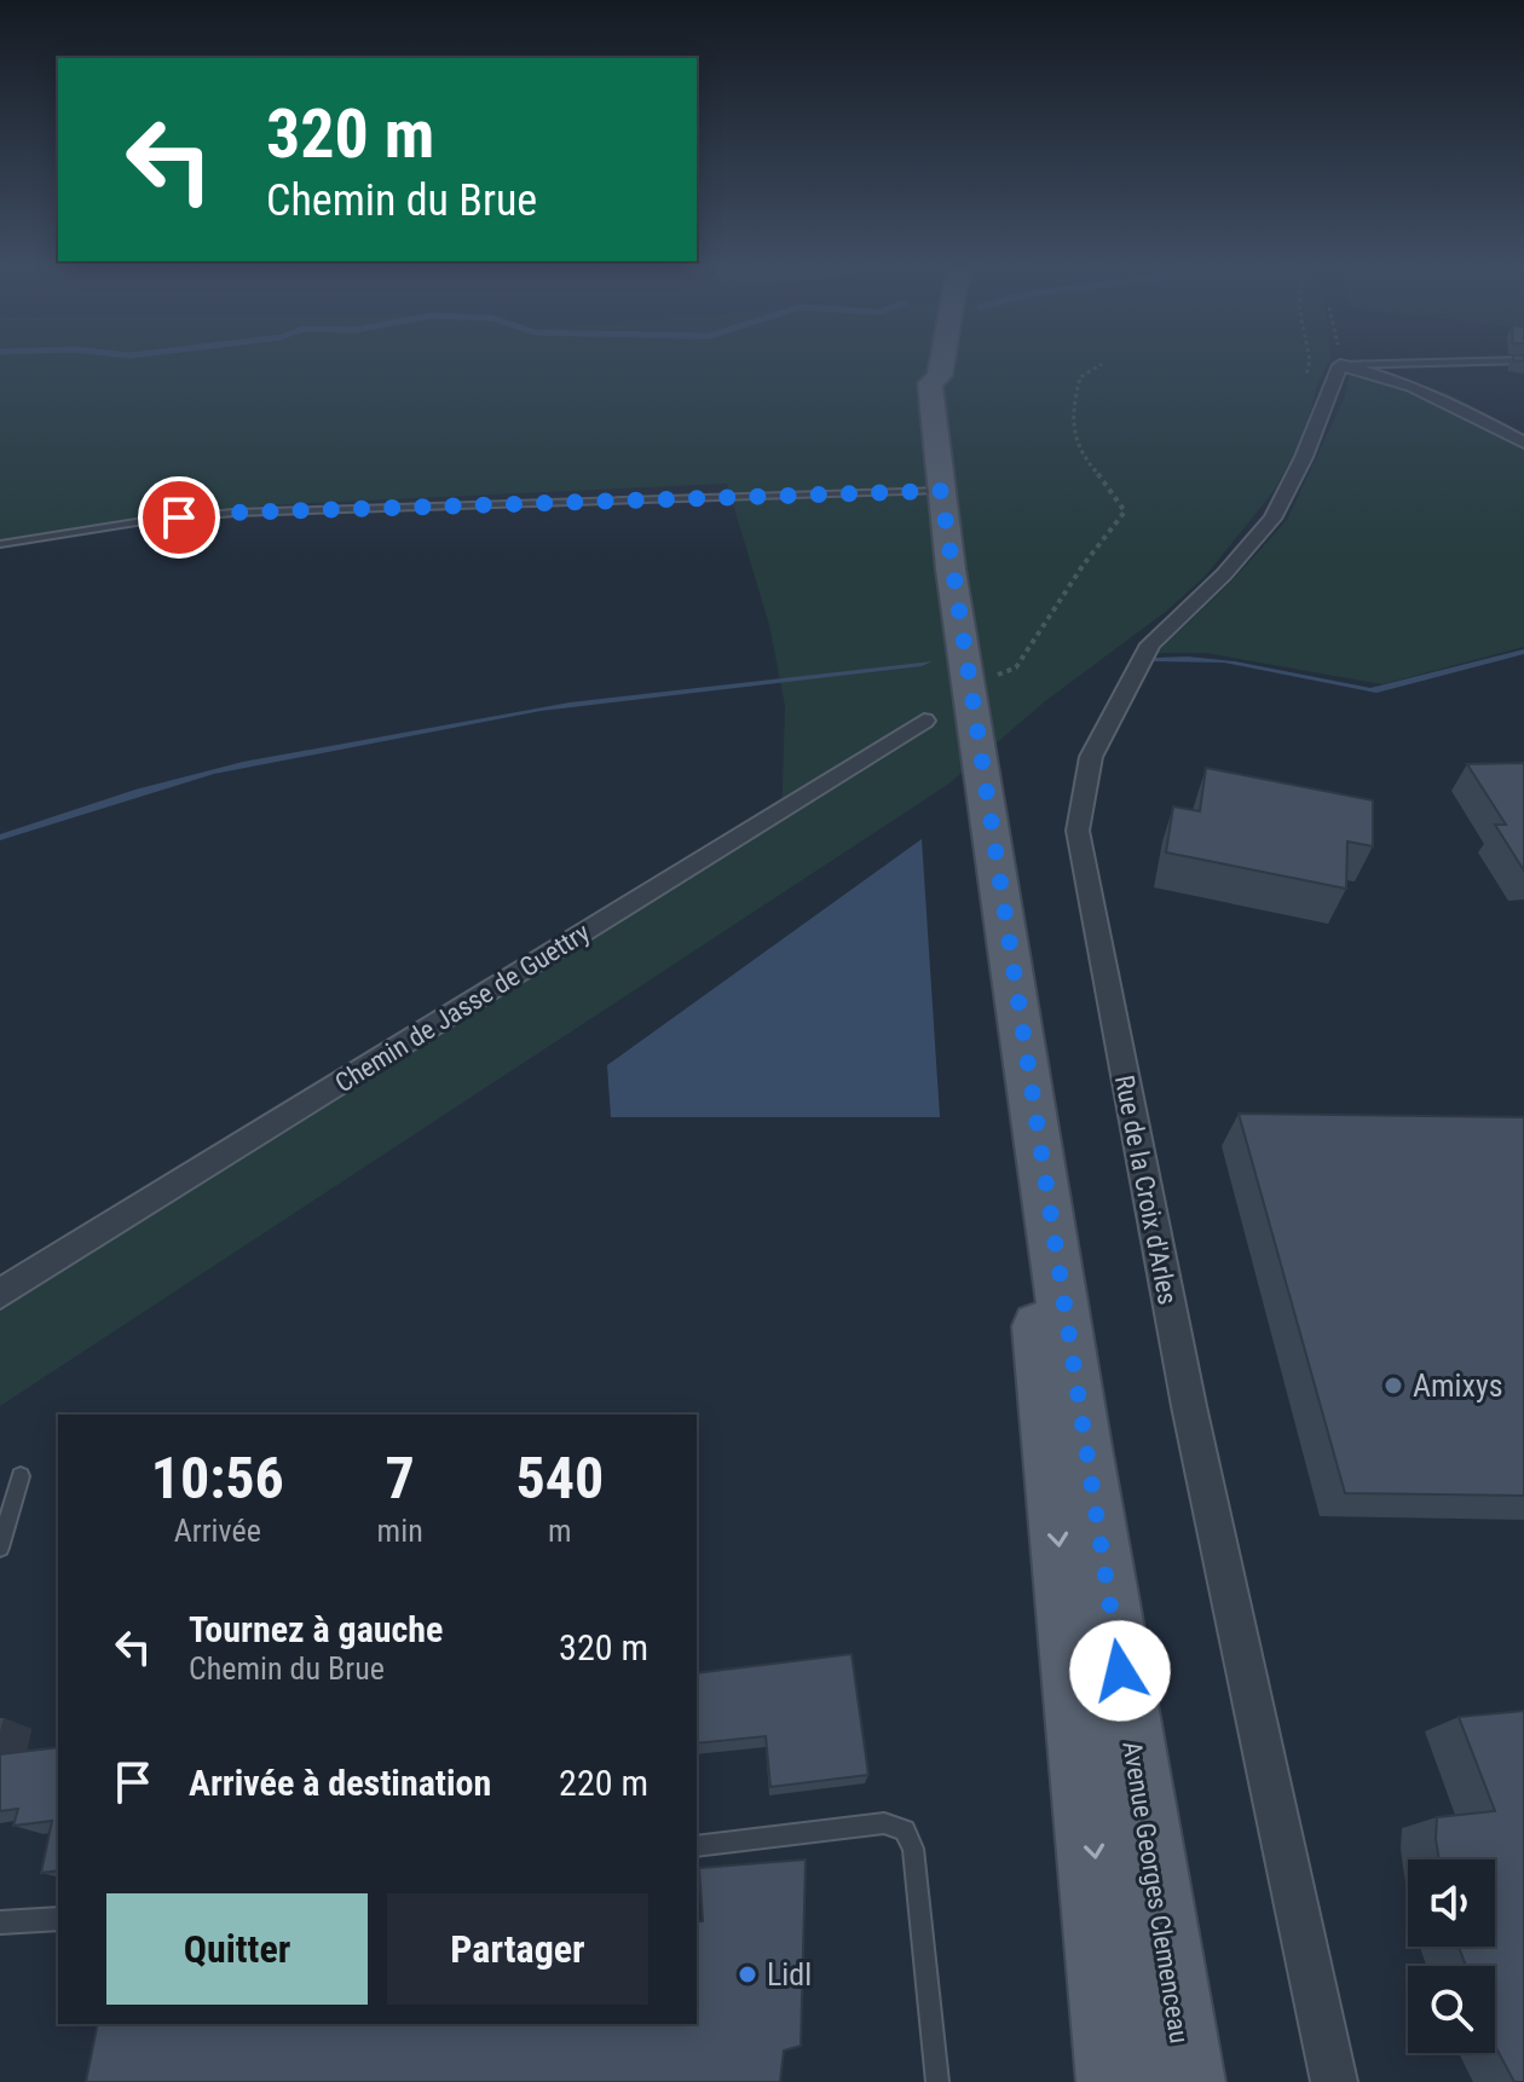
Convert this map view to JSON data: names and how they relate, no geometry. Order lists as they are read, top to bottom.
{
  "streets": {
    "main road": ["Avenue Georges Clemenceau"],
    "street": ["Chemin de Jasse de Guettry", "Rue de la Croix d'Arles"]
  },
  "places": ["Amixys", "Lidl"],
  "page": {
    "turn": ["320 m", "Chemin du Brue"],
    "eta": [
      "10:56",
      "Arrivée",
      "7",
      "min",
      "540",
      "m"
    ],
    "list": [
      {
        "name": "Tournez à gauche",
        "note": "Chemin du Brue",
        "value": "320 m"
      },
      {
        "name": "Arrivée à destination",
        "value": "220 m"
      }
    ],
    "buttons": ["Quitter", "Partager"]
  }
}
